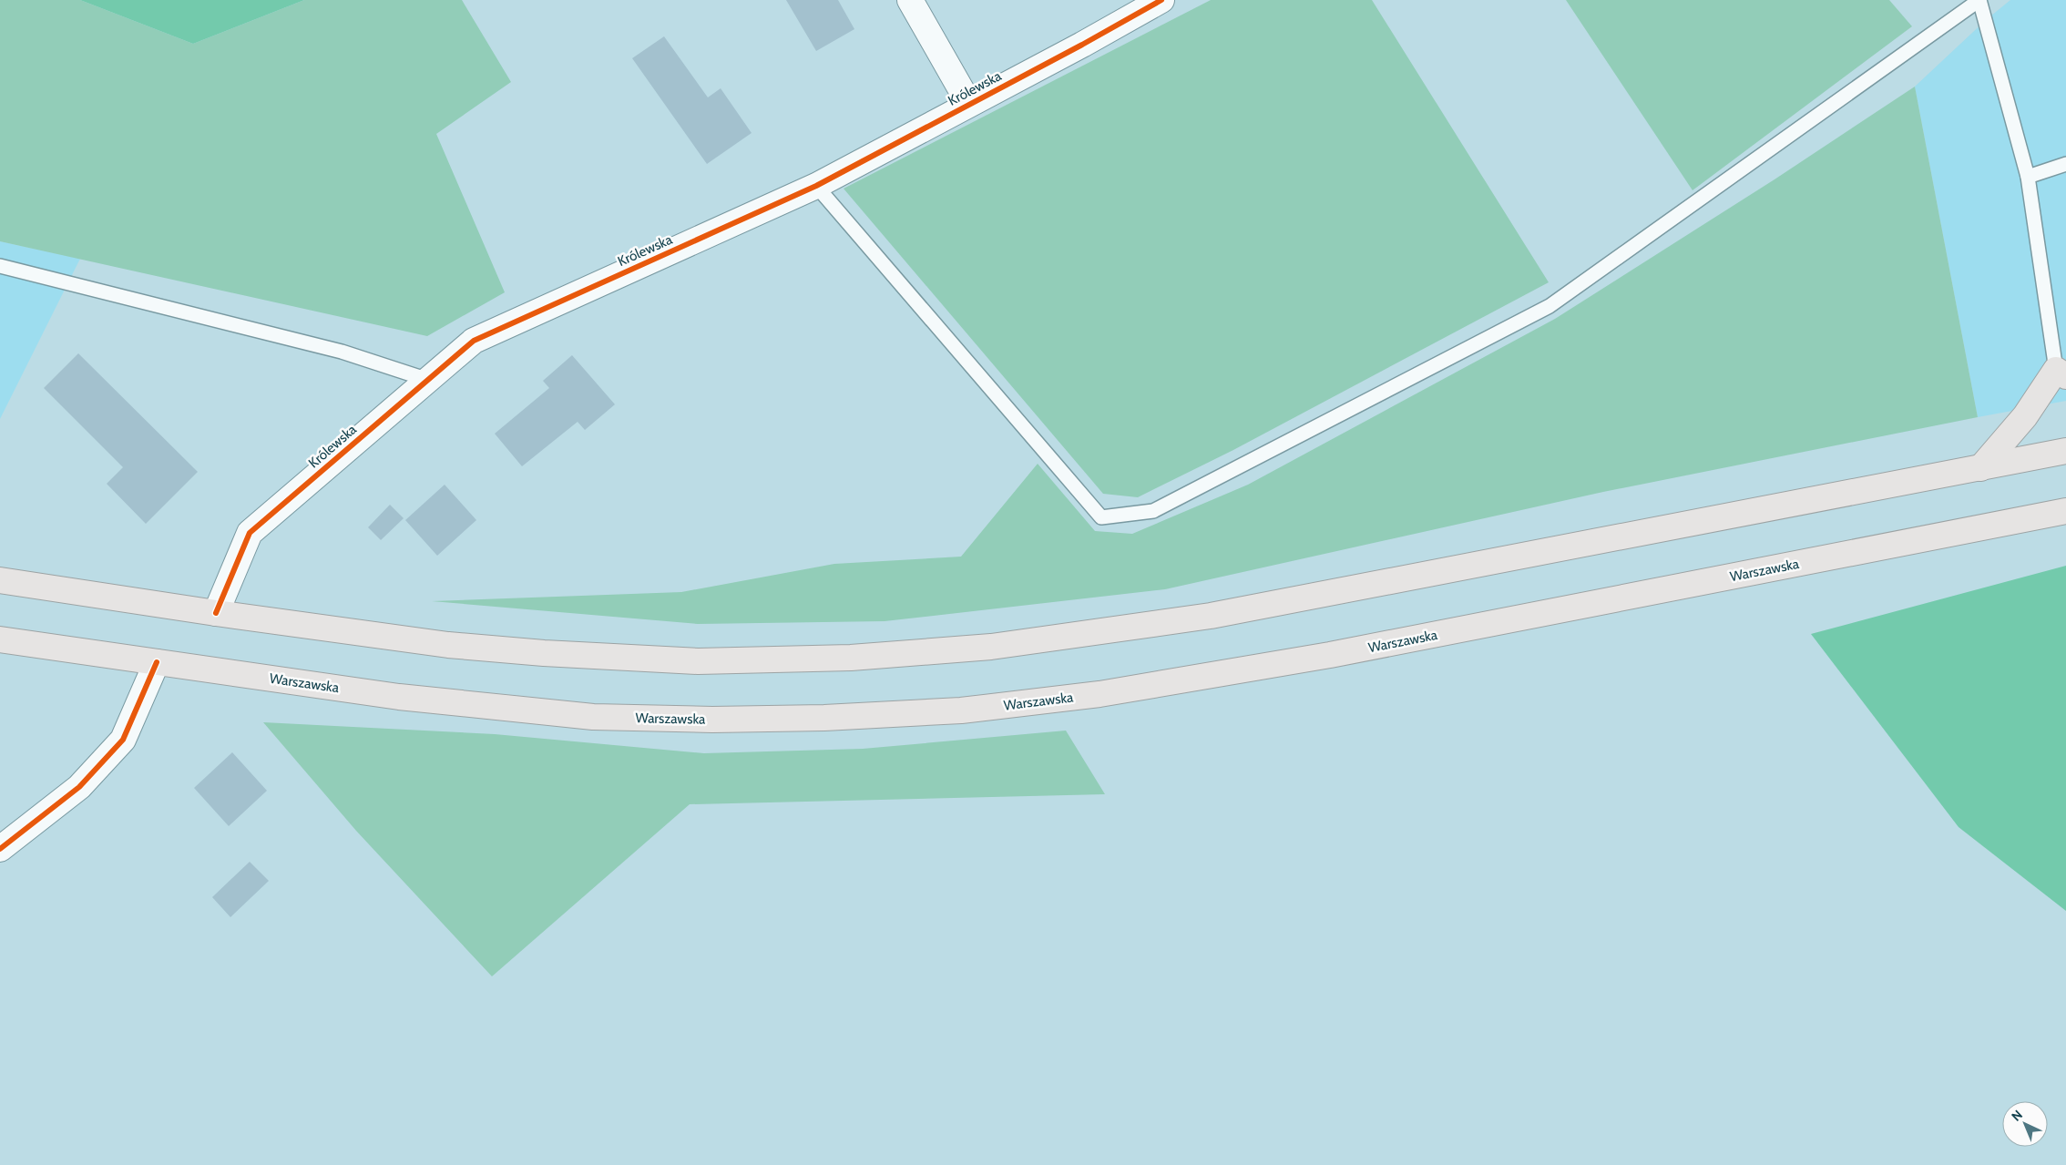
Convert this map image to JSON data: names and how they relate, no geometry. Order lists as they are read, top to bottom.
{
  "streets": {
    "main road": ["Warszawska"],
    "street": ["Królewska"]
  },
  "north": "top left"
}
